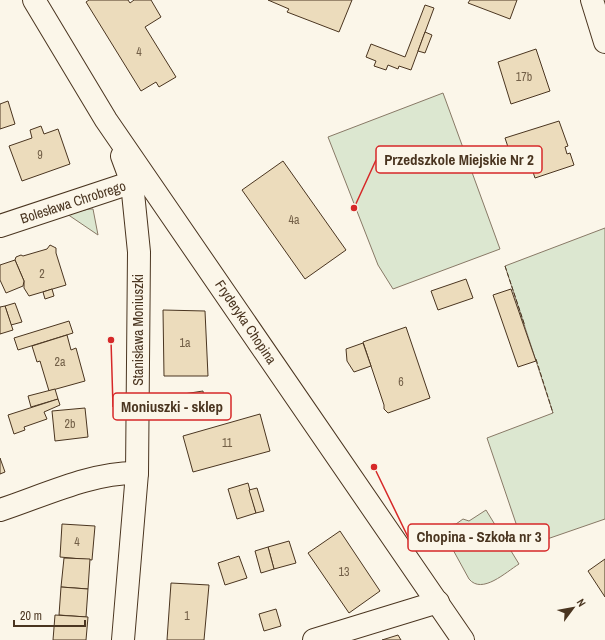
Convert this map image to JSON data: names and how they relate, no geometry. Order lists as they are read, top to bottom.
{
  "streets": {
    "street": ["Bolesława Chrobrego", "Fryderyka Chopina", "Stanisława Moniuszki"]
  },
  "crossings": [
    ["Bolesława Chrobrego", "Fryderyka Chopina"],
    ["Bolesława Chrobrego", "Stanisława Moniuszki"],
    ["Fryderyka Chopina", "Stanisława Moniuszki"]
  ],
  "places": ["Przedszkole Miejskie Nr 2", "Moniuszki - sklep", "Chopina - Szkoła nr 3"],
  "house_numbers": [
    "4",
    "17b",
    "9",
    "4a",
    "2",
    "1a",
    "2a",
    "6",
    "2b",
    "11",
    "4",
    "13",
    "1"
  ],
  "scale_bar": "20 m",
  "north": "top right"
}
